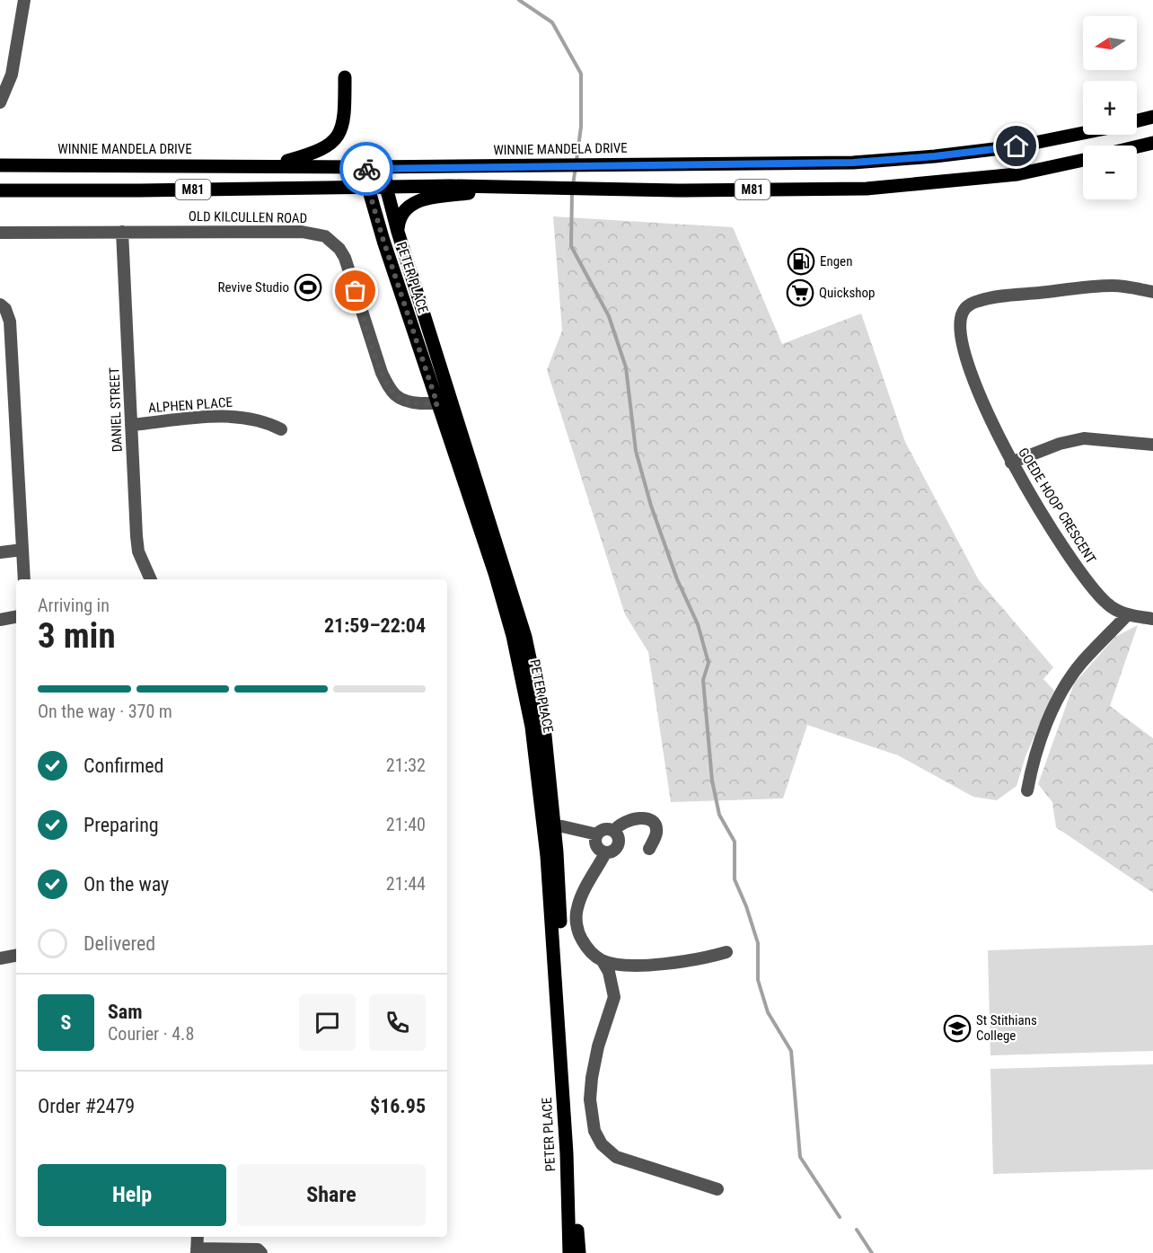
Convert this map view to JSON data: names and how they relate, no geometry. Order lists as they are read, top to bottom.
{
  "streets": {
    "main road": ["WINNIE MANDELA DRIVE", "M81", "PETER PLACE"],
    "street": [
      "OLD KILCULLEN ROAD",
      "ALPHEN PLACE",
      "DANIEL STREET",
      "GOEDE HOOP CRESCENT"
    ]
  },
  "crossings": [
    ["WINNIE MANDELA DRIVE", "PETER PLACE"],
    ["M81", "PETER PLACE"],
    ["OLD KILCULLEN ROAD", "PETER PLACE"],
    ["OLD KILCULLEN ROAD", "DANIEL STREET"],
    ["ALPHEN PLACE", "DANIEL STREET"]
  ],
  "places": {
    "fuel station": ["Engen"],
    "sports": ["Revive Studio"],
    "supermarket": ["Quickshop"],
    "school or university": ["St Stithians College"]
  },
  "north": "left",
  "page": {
    "map_buttons": ["+", "−"],
    "heading": ["3 min", "Arriving in", "21:59–22:04"],
    "panel": [
      "Sam",
      "Courier · 4.8",
      "Order #2479",
      "$16.95"
    ],
    "bar": "On the way · 370 m",
    "list": [
      ["Confirmed", "21:32"],
      ["Preparing", "21:40"],
      ["On the way", "21:44"],
      "Delivered"
    ],
    "round": "S",
    "buttons": ["Help", "Share"]
  }
}
